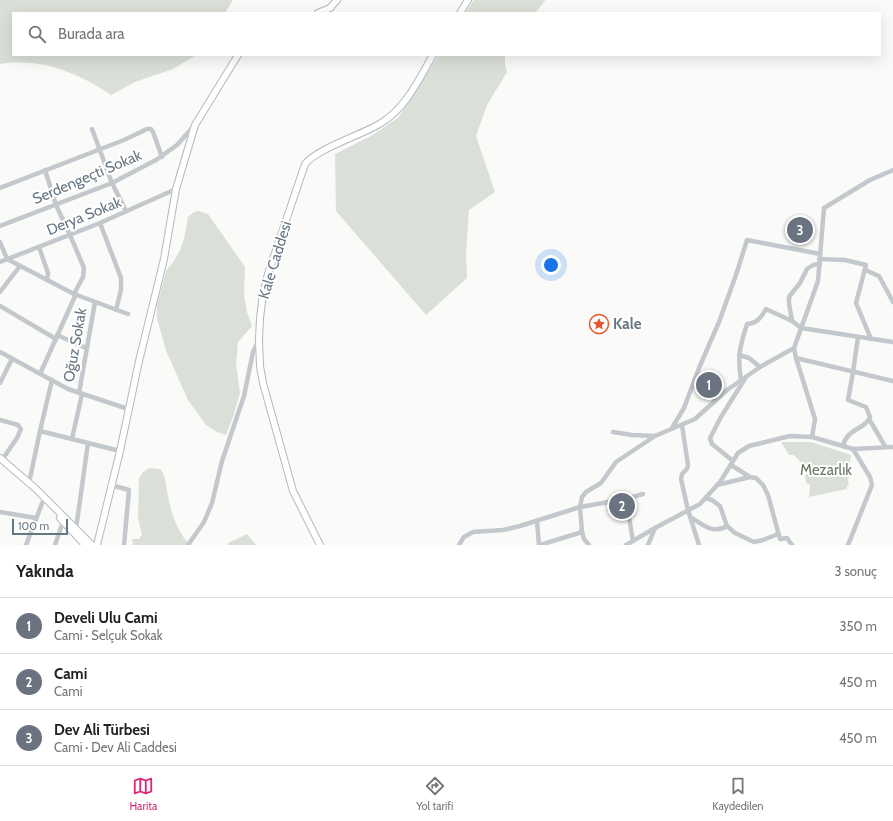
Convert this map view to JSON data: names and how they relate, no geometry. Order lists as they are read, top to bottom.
{
  "streets": {
    "street": [
      "Serdengeçti Sokak",
      "Derya Sokak",
      "Kale Caddesi",
      "Oğuz Sokak"
    ]
  },
  "parks": ["Mezarlık"],
  "places": {
    "place": ["Kale"]
  },
  "scale_bar": "100 m",
  "page": {
    "search": "Burada ara",
    "pins": ["3", "1", "2"],
    "scale": "100 m",
    "heading": ["Yakında", "3 sonuç"],
    "list": [
      {
        "mark": "1",
        "name": "Develi Ulu Cami",
        "note": "Cami · Selçuk Sokak",
        "value": "350 m"
      },
      {
        "mark": "2",
        "name": "Cami",
        "note": "Cami",
        "value": "450 m"
      },
      {
        "mark": "3",
        "name": "Dev Ali Türbesi",
        "note": "Cami · Dev Ali Caddesi",
        "value": "450 m"
      }
    ],
    "nav": ["Harita", "Yol tarifi", "Kaydedilen"]
  }
}
